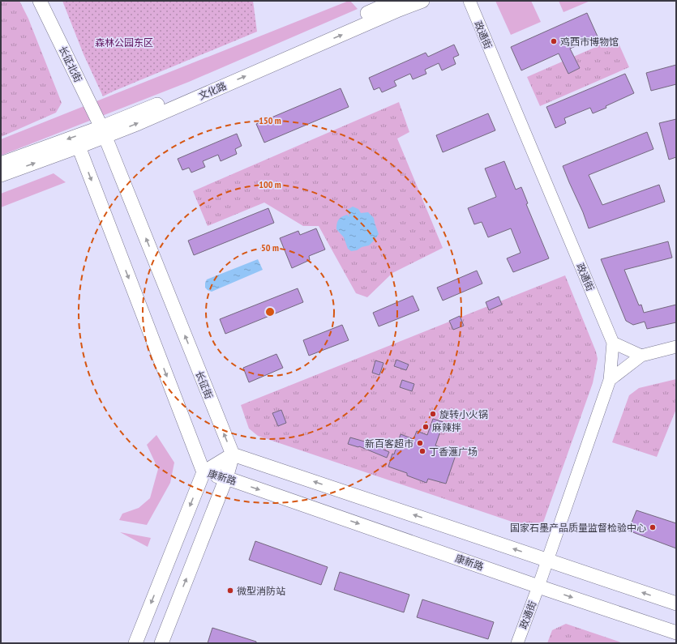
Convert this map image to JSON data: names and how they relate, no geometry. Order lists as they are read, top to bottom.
{
  "streets": {
    "main road": [
      "长征北街",
      "文化路",
      "长征街",
      "康新路"
    ],
    "street": ["政通街"]
  },
  "crossings": [
    ["政通街", "康新路"],
    ["长征北街", "文化路"],
    ["长征北街", "长征街"],
    ["文化路", "长征街"],
    ["长征街", "康新路"]
  ],
  "parks": ["森林公园东区"],
  "places": [
    "鸡西市博物馆",
    "旋转小火锅",
    "麻辣拌",
    "新百客超市",
    "丁香滙广场",
    "国家石墨产品质量监督检验中心",
    "微型消防站"
  ],
  "rings": ["150 m", "100 m", "50 m"]
}
